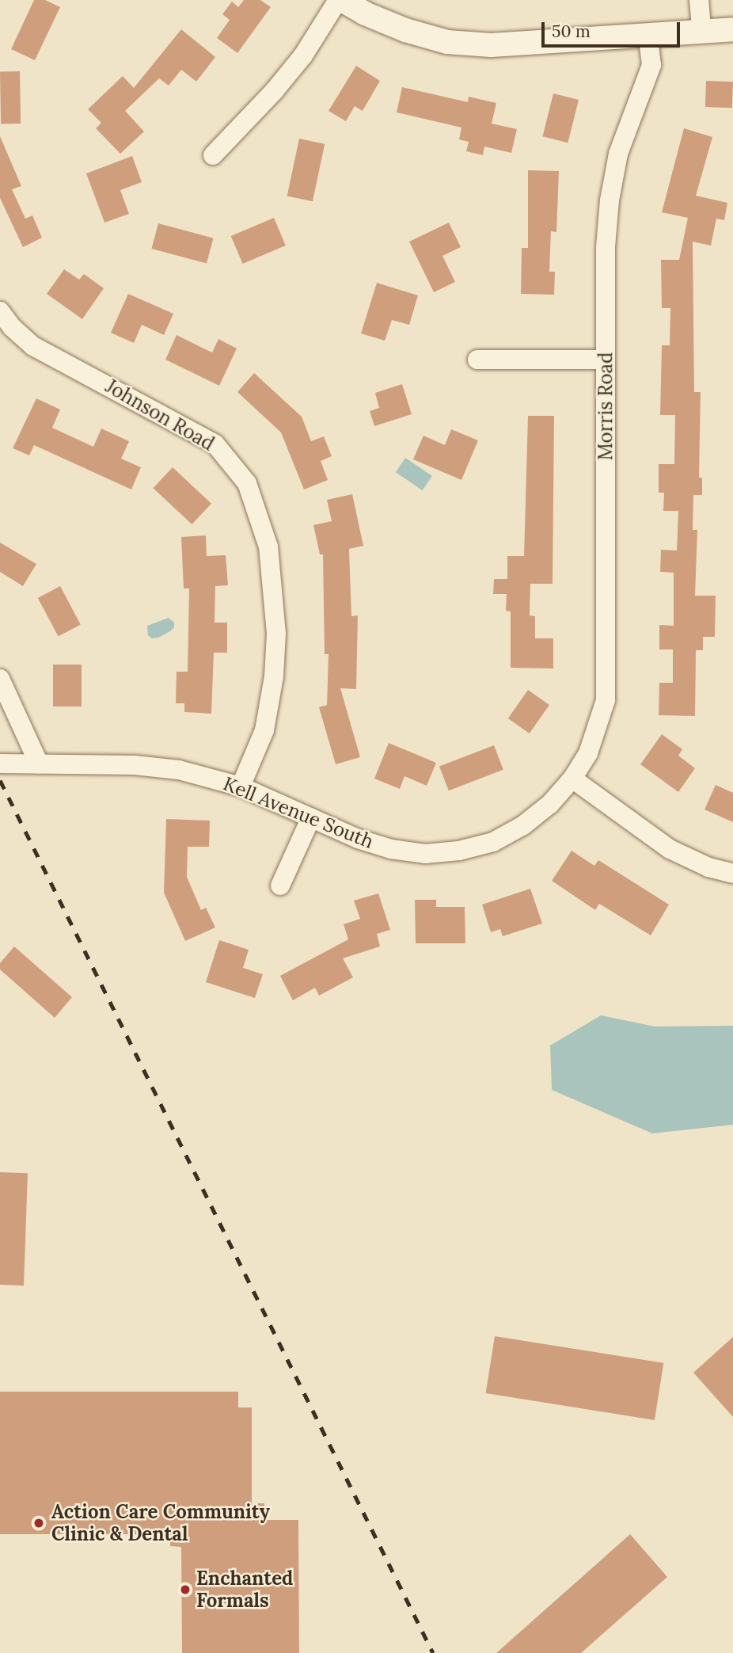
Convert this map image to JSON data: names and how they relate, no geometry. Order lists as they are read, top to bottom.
{
  "streets": {
    "street": ["Morris Road", "Johnson Road", "Kell Avenue South"]
  },
  "crossings": [
    ["Morris Road", "Kell Avenue South"],
    ["Johnson Road", "Kell Avenue South"]
  ],
  "places": ["Action Care Community Clinic & Dental", "Enchanted Formals"],
  "scale_bar": "50 m"
}
